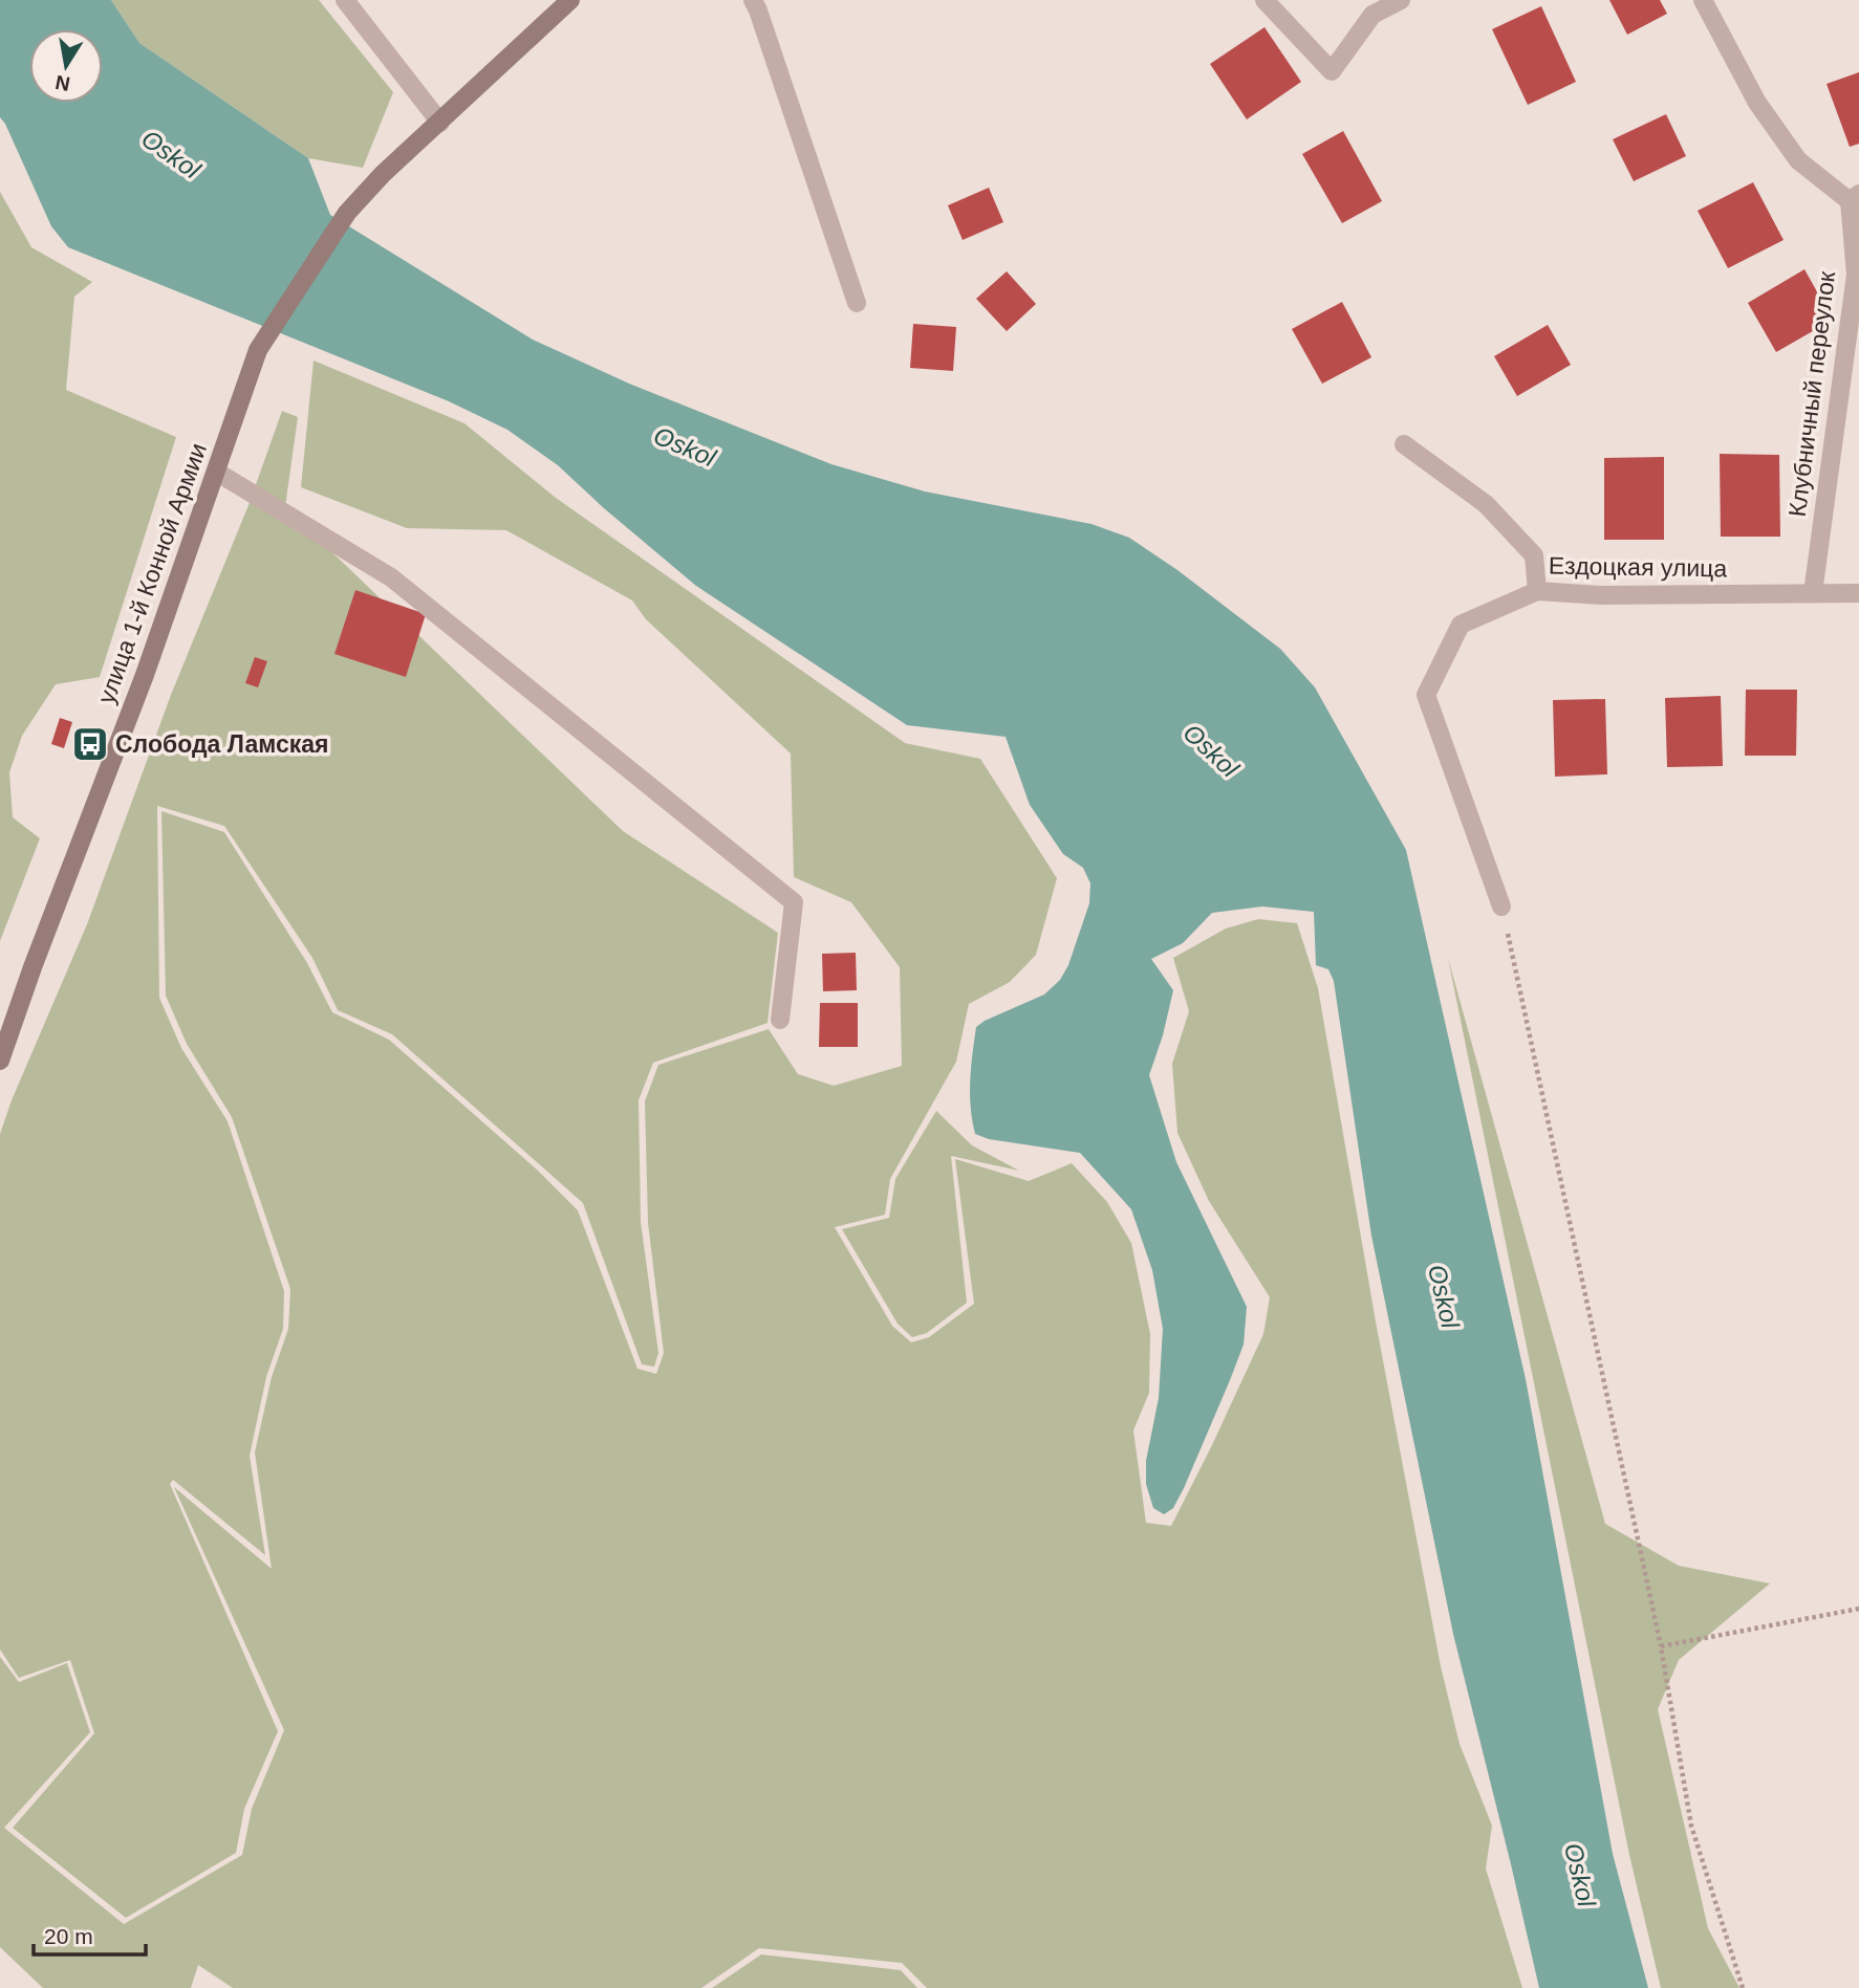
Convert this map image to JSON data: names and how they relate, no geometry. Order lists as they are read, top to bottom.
{
  "streets": {
    "main road": ["улица 1-й Конной Армии"],
    "street": ["Клубничный переулок", "Ездоцкая улица"]
  },
  "crossings": [
    ["Клубничный переулок", "Ездоцкая улица"]
  ],
  "water": ["Oskol"],
  "places": {
    "bus stop": ["Слобода Ламская"]
  },
  "scale_bar": "20 m",
  "north": "bottom"
}
